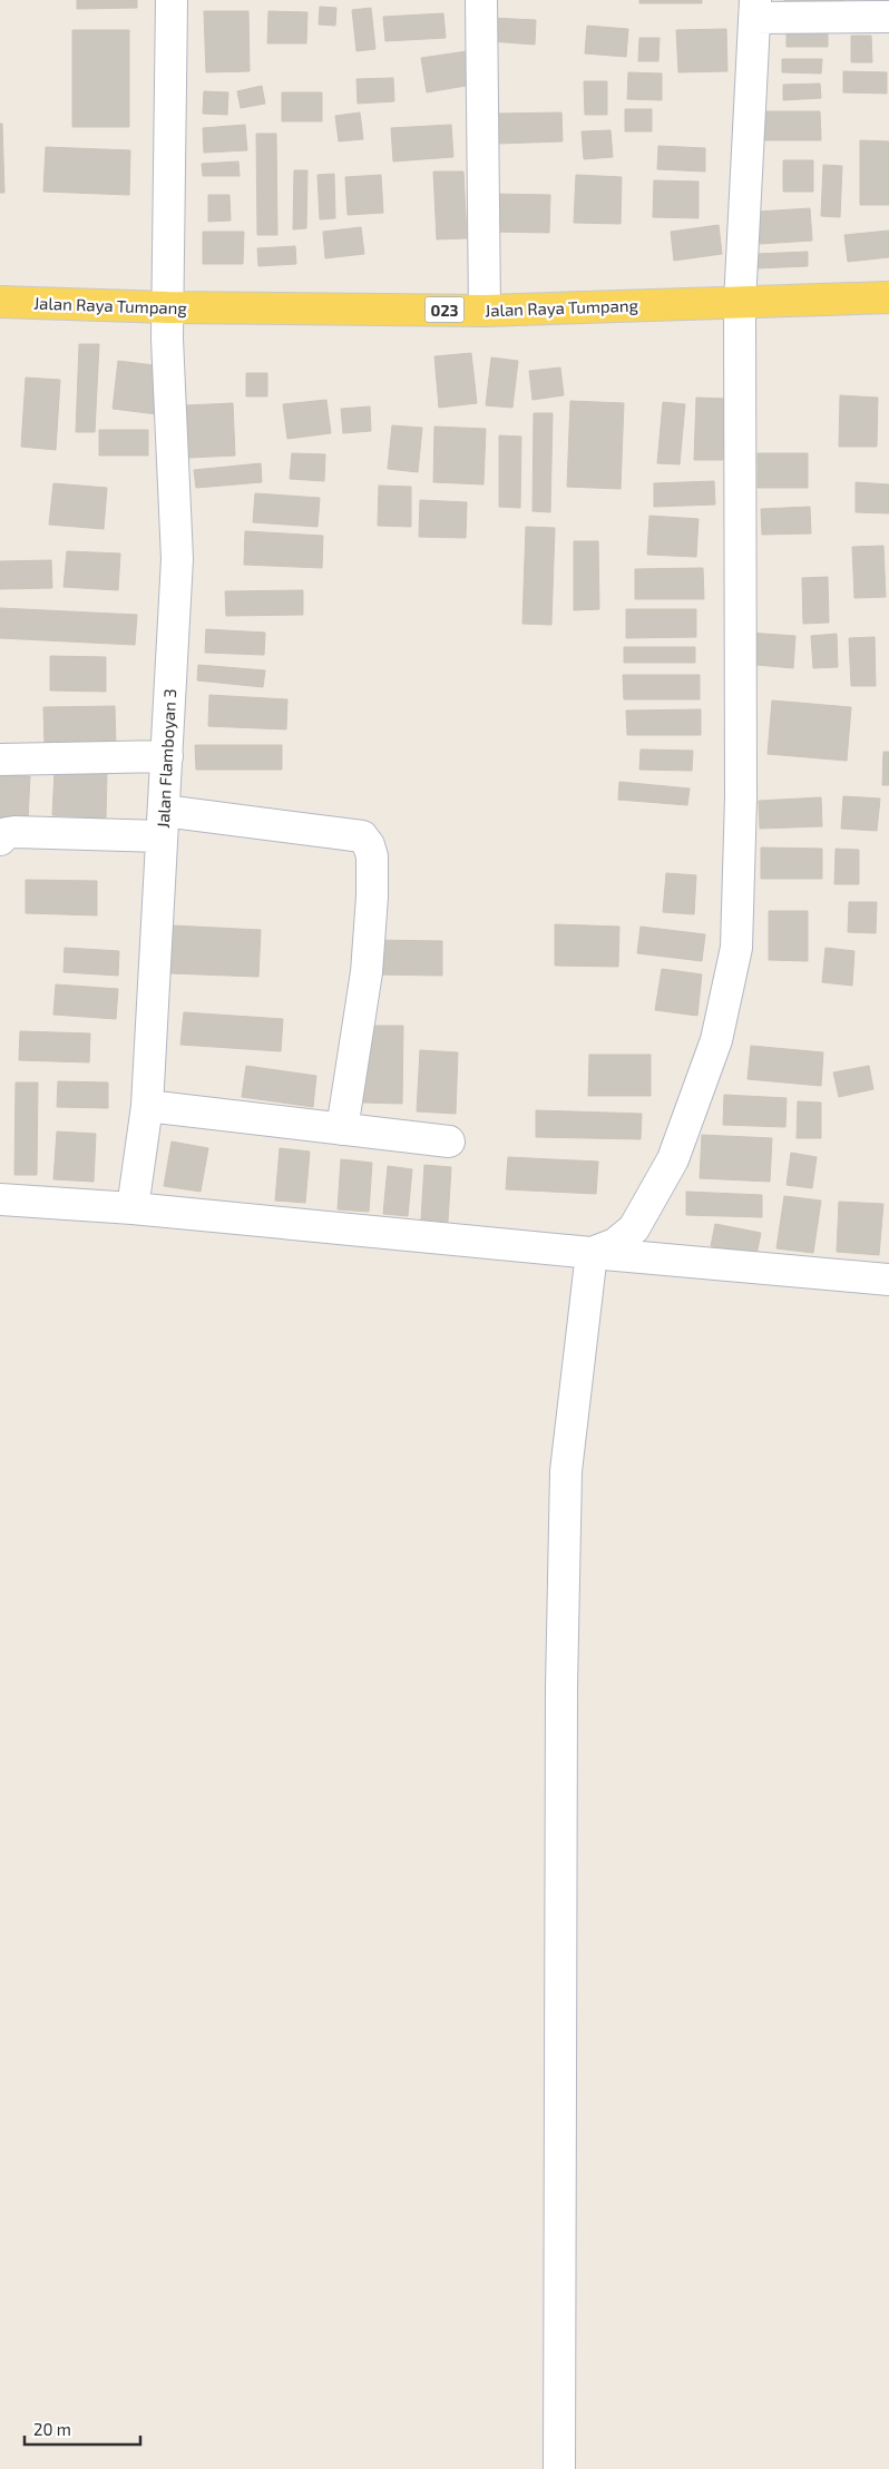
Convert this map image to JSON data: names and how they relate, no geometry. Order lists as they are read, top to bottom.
{
  "streets": {
    "main road": ["Jalan Raya Tumpang", "023"],
    "street": ["Jalan Flamboyan 3"]
  },
  "crossings": [
    ["Jalan Raya Tumpang", "Jalan Flamboyan 3"]
  ],
  "scale_bar": "20 m"
}
